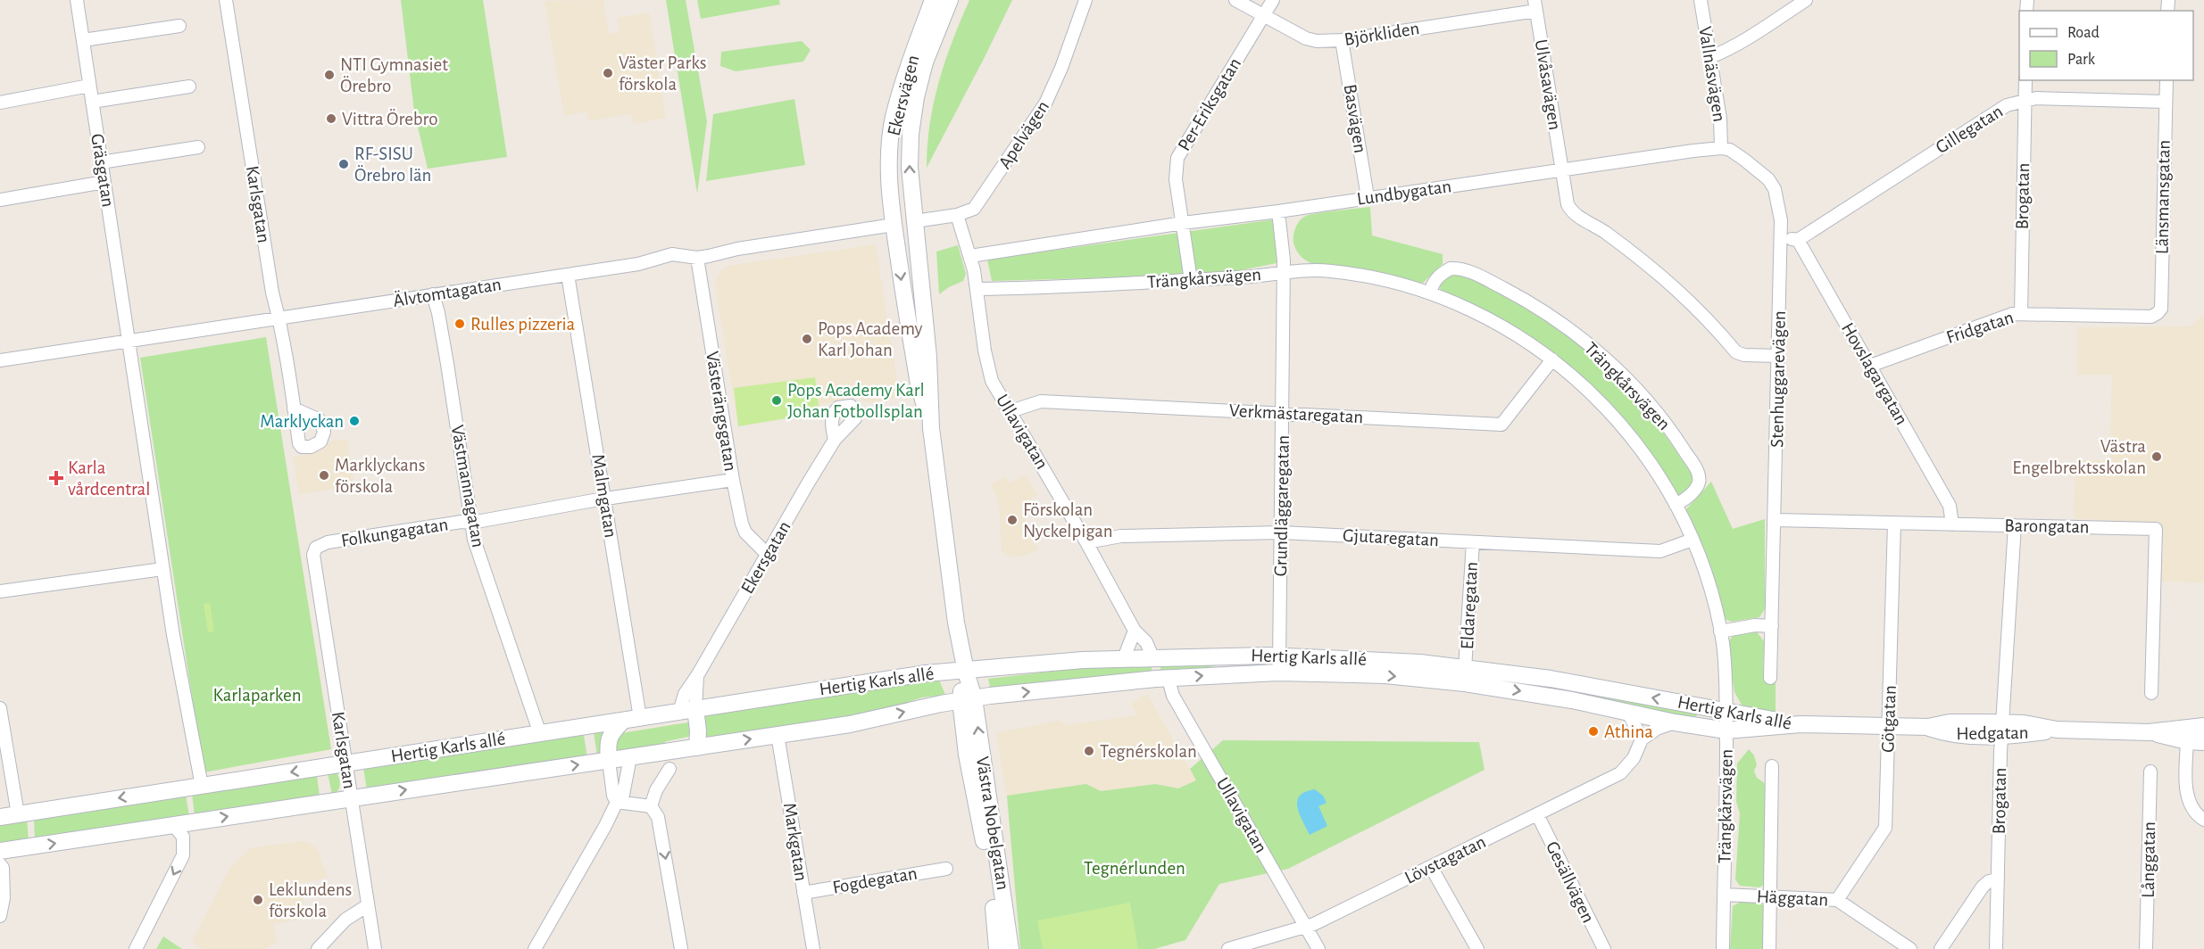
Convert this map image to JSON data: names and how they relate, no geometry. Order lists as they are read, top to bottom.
{
  "streets": {
    "main road": [
      "Ekersvägen",
      "Hertig Karls allé",
      "Hedgatan",
      "Västra Nobelgatan"
    ],
    "street": [
      "Björkliden",
      "Vallnäsvägen",
      "Ulvåsavägen",
      "Per-Eriksgatan",
      "Basvägen",
      "Gillegatan",
      "Apelvägen",
      "Gräsgatan",
      "Lundbygatan",
      "Brogatan",
      "Länsmansgatan",
      "Karlsgatan",
      "Trängkårsvägen",
      "Älvtomtagatan",
      "Fridgatan",
      "Hovslagargatan",
      "Stenhuggarevägen",
      "Västerängsgatan",
      "Verkmästaregatan",
      "Ullavigatan",
      "Västmannagatan",
      "Malmgatan",
      "Grundläggaregatan",
      "Barongatan",
      "Folkungagatan",
      "Gjutaregatan",
      "Ekersgatan",
      "Eldaregatan",
      "Götgatan",
      "Markgatan",
      "Lövstagatan",
      "Långgatan",
      "Fogdegatan",
      "Gesällvägen",
      "Häggatan"
    ]
  },
  "crossings": [
    ["Björkliden", "Ulvåsavägen"],
    ["Björkliden", "Per-Eriksgatan"],
    ["Björkliden", "Basvägen"],
    ["Vallnäsvägen", "Lundbygatan"],
    ["Ulvåsavägen", "Lundbygatan"],
    ["Ulvåsavägen", "Stenhuggarevägen"],
    ["Ekersvägen", "Apelvägen"],
    ["Ekersvägen", "Älvtomtagatan"],
    ["Per-Eriksgatan", "Lundbygatan"],
    ["Per-Eriksgatan", "Trängkårsvägen"],
    ["Basvägen", "Lundbygatan"],
    ["Gillegatan", "Brogatan"],
    ["Gillegatan", "Länsmansgatan"],
    ["Gillegatan", "Hovslagargatan"],
    ["Apelvägen", "Ullavigatan"],
    ["Gräsgatan", "Älvtomtagatan"],
    ["Lundbygatan", "Ullavigatan"],
    ["Lundbygatan", "Grundläggaregatan"],
    ["Brogatan", "Fridgatan"],
    ["Brogatan", "Barongatan"],
    ["Brogatan", "Hedgatan"],
    ["Länsmansgatan", "Fridgatan"],
    ["Karlsgatan", "Älvtomtagatan"],
    ["Karlsgatan", "Folkungagatan"],
    ["Karlsgatan", "Hertig Karls allé"],
    ["Trängkårsvägen", "Verkmästaregatan"],
    ["Trängkårsvägen", "Ullavigatan"],
    ["Trängkårsvägen", "Grundläggaregatan"],
    ["Trängkårsvägen", "Gjutaregatan"],
    ["Trängkårsvägen", "Hertig Karls allé"],
    ["Trängkårsvägen", "Häggatan"],
    ["Älvtomtagatan", "Västerängsgatan"],
    ["Älvtomtagatan", "Västmannagatan"],
    ["Älvtomtagatan", "Malmgatan"],
    ["Fridgatan", "Hovslagargatan"],
    ["Hovslagargatan", "Barongatan"],
    ["Stenhuggarevägen", "Barongatan"],
    ["Västerängsgatan", "Folkungagatan"],
    ["Västerängsgatan", "Ekersgatan"],
    ["Verkmästaregatan", "Ullavigatan"],
    ["Verkmästaregatan", "Grundläggaregatan"],
    ["Ullavigatan", "Gjutaregatan"],
    ["Ullavigatan", "Hertig Karls allé"],
    ["Ullavigatan", "Lövstagatan"],
    ["Västmannagatan", "Folkungagatan"],
    ["Västmannagatan", "Hertig Karls allé"],
    ["Malmgatan", "Folkungagatan"],
    ["Malmgatan", "Hertig Karls allé"],
    ["Grundläggaregatan", "Gjutaregatan"],
    ["Grundläggaregatan", "Hertig Karls allé"],
    ["Barongatan", "Götgatan"],
    ["Gjutaregatan", "Eldaregatan"],
    ["Ekersgatan", "Hertig Karls allé"],
    ["Eldaregatan", "Hertig Karls allé"],
    ["Hertig Karls allé", "Hedgatan"],
    ["Hertig Karls allé", "Västra Nobelgatan"],
    ["Hertig Karls allé", "Markgatan"],
    ["Götgatan", "Hedgatan"],
    ["Götgatan", "Häggatan"],
    ["Markgatan", "Fogdegatan"],
    ["Lövstagatan", "Gesällvägen"]
  ],
  "parks": ["Karlaparken", "Tegnérlunden"],
  "places": {
    "other": [
      "Väster Parks förskola",
      "NTI Gymnasiet Örebro",
      "Vittra Örebro",
      "RF-SISU Örebro län",
      "Rulles pizzeria",
      "Pops Academy Karl Johan",
      "Pops Academy Karl Johan Fotbollsplan",
      "Marklyckan",
      "Västra Engelbrektsskolan",
      "Marklyckans förskola",
      "Förskolan Nyckelpigan",
      "Athina",
      "Tegnérskolan",
      "Leklundens förskola"
    ],
    "health": ["Karla vårdcentral"]
  },
  "legend": ["Road", "Park"]
}
